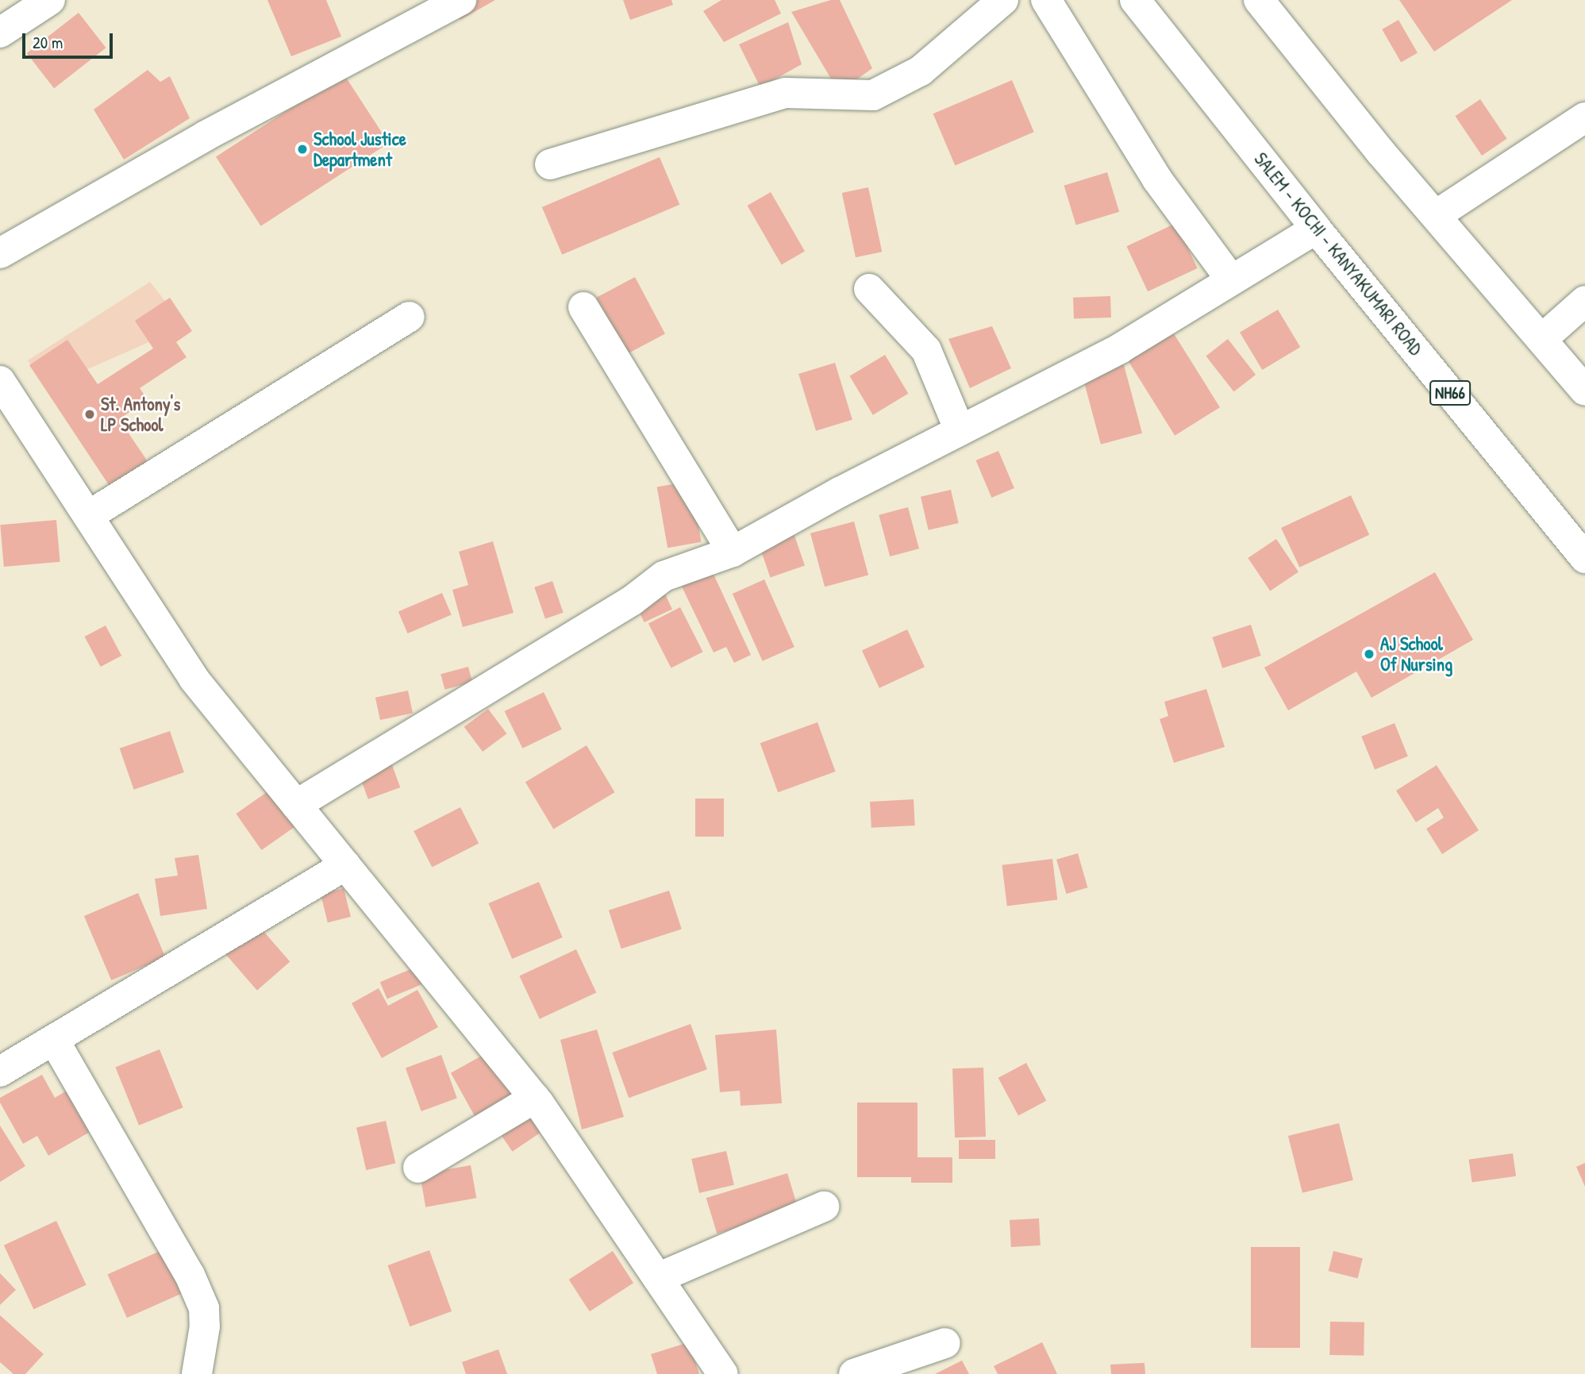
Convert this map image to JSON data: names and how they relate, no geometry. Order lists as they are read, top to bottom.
{
  "streets": {
    "main road": ["SALEM - KOCHI - KANYAKUMARI ROAD", "NH66"]
  },
  "places": ["School Justice Department", "St. Antony's LP School", "AJ School Of Nursing"],
  "scale_bar": "20 m"
}
